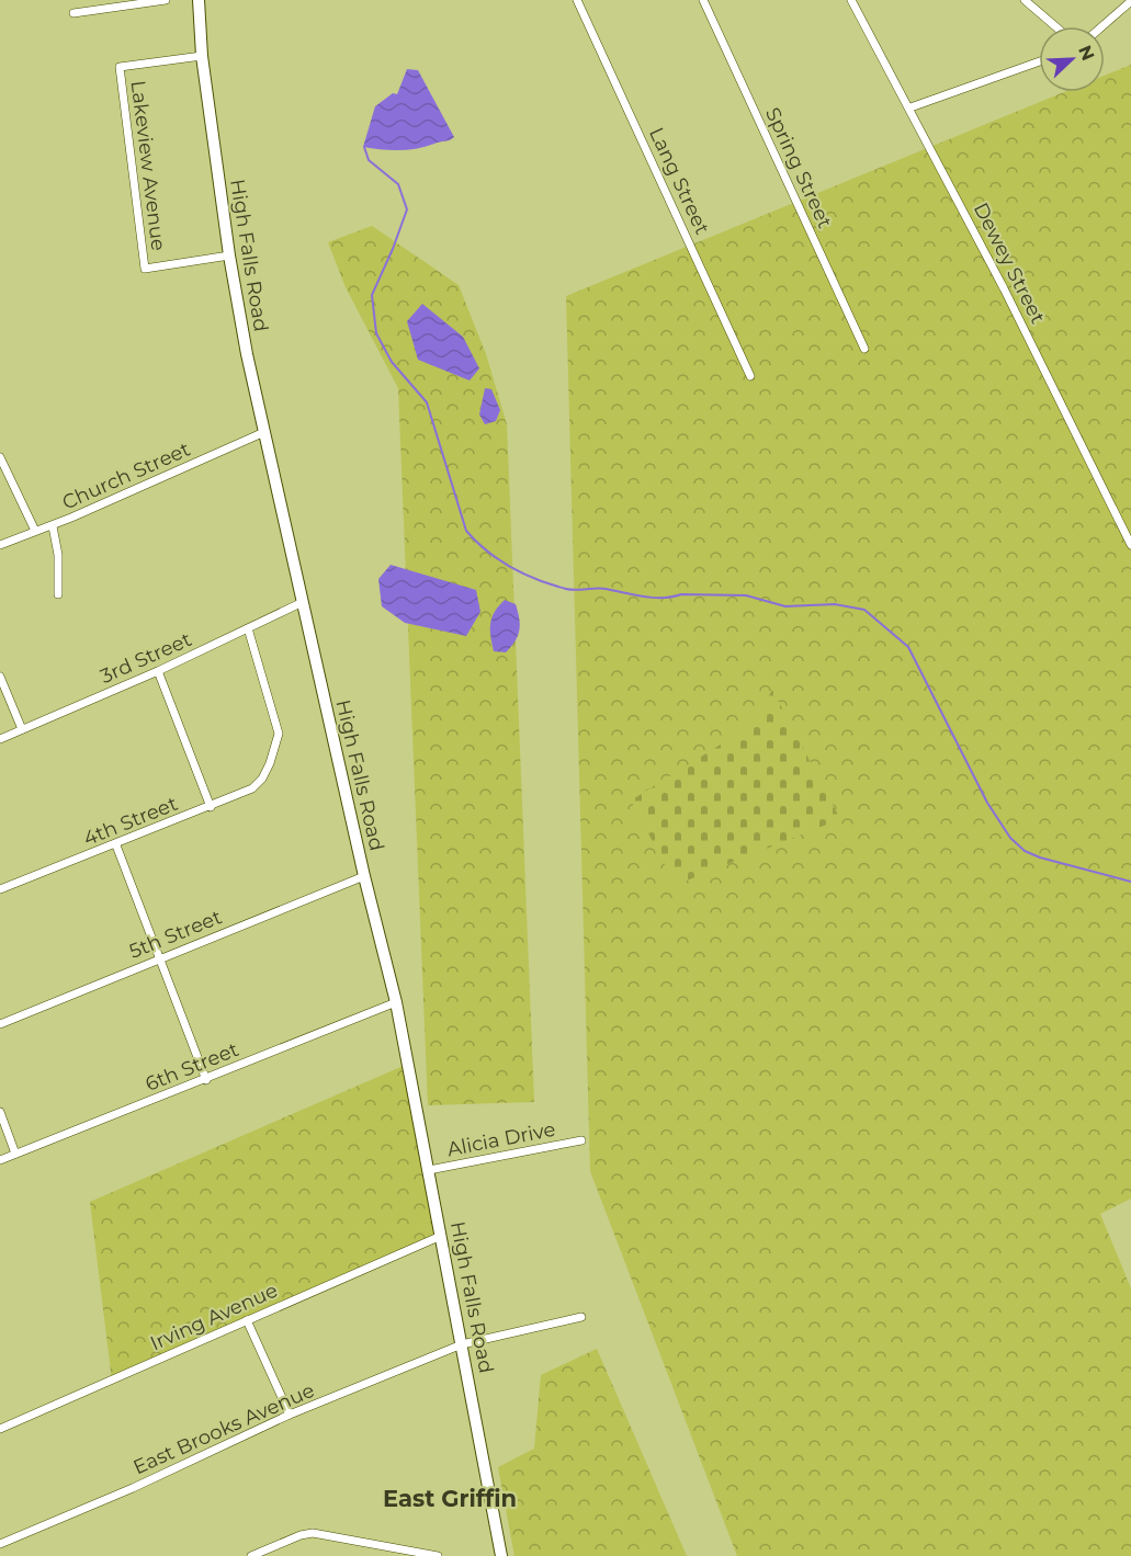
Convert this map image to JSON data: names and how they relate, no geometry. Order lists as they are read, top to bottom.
{
  "streets": {
    "street": [
      "Lakeview Avenue",
      "Spring Street",
      "Lang Street",
      "High Falls Road",
      "Dewey Street",
      "Church Street",
      "3rd Street",
      "4th Street",
      "5th Street",
      "6th Street",
      "Alicia Drive",
      "Irving Avenue",
      "East Brooks Avenue"
    ]
  },
  "crossings": [
    ["Lakeview Avenue", "High Falls Road"],
    ["High Falls Road", "Church Street"],
    ["High Falls Road", "3rd Street"],
    ["High Falls Road", "5th Street"],
    ["High Falls Road", "6th Street"],
    ["High Falls Road", "Alicia Drive"],
    ["High Falls Road", "Irving Avenue"],
    ["High Falls Road", "East Brooks Avenue"],
    ["3rd Street", "4th Street"]
  ],
  "districts": ["East Griffin"],
  "north": "top right"
}
